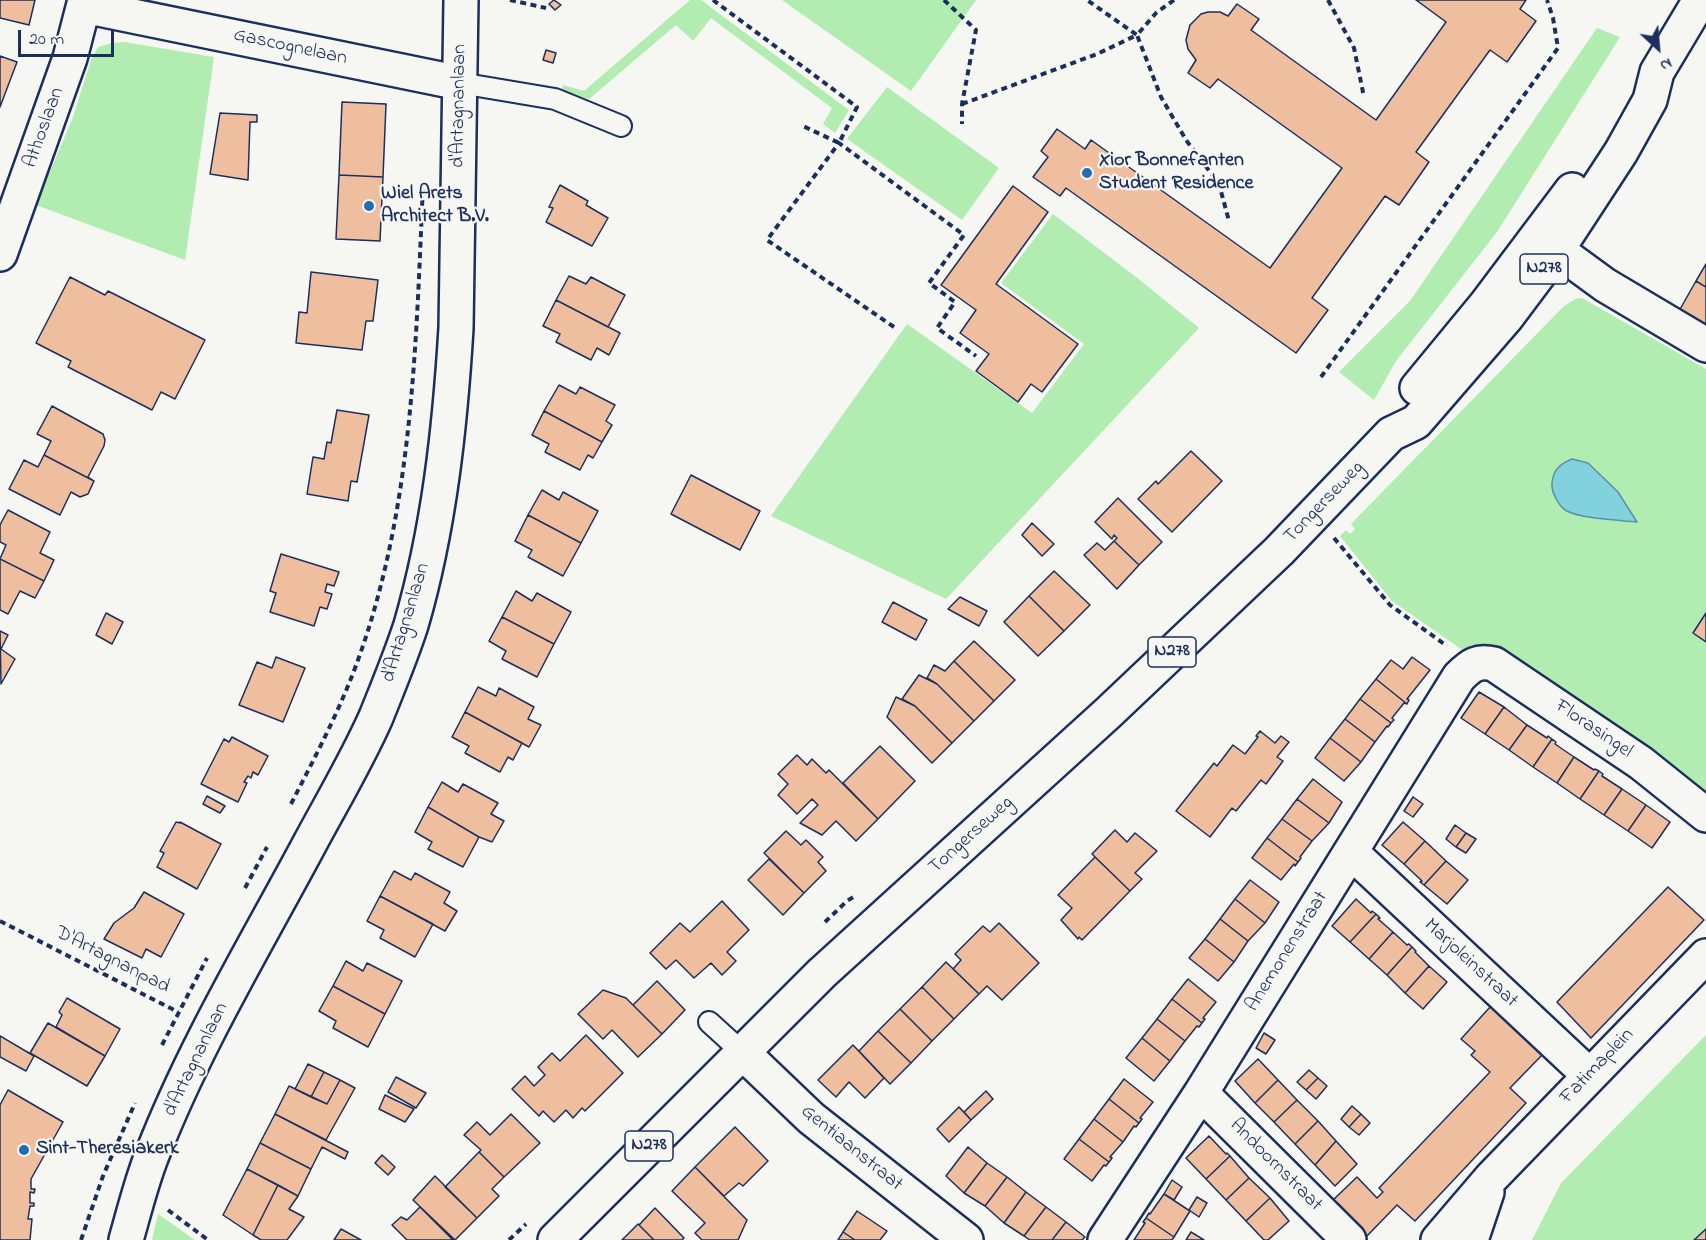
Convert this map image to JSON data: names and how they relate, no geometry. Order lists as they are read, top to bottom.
{
  "streets": {
    "street": [
      "Gascognelaan",
      "d'Artagnanlaan",
      "Athoslaan",
      "N278",
      "Tongerseweg",
      "Florasingel",
      "Anemonenstraat",
      "Marjoleinstraat",
      "Fatimaplein",
      "Gentiaanstraat",
      "Andoornstraat"
    ],
    "path": ["D'Artagnanpad"]
  },
  "crossings": [
    ["Gascognelaan", "d'Artagnanlaan"],
    ["Gascognelaan", "Athoslaan"],
    ["d'Artagnanlaan", "D'Artagnanpad"],
    ["Tongerseweg", "Gentiaanstraat"],
    ["Florasingel", "Anemonenstraat"],
    ["Anemonenstraat", "Marjoleinstraat"],
    ["Anemonenstraat", "Andoornstraat"],
    ["Marjoleinstraat", "Fatimaplein"]
  ],
  "places": ["Xior Bonnefanten Student Residence", "Wiel Arets Architect B.V.", "Sint-Theresiakerk"],
  "scale_bar": "20 m",
  "north": "bottom right"
}
